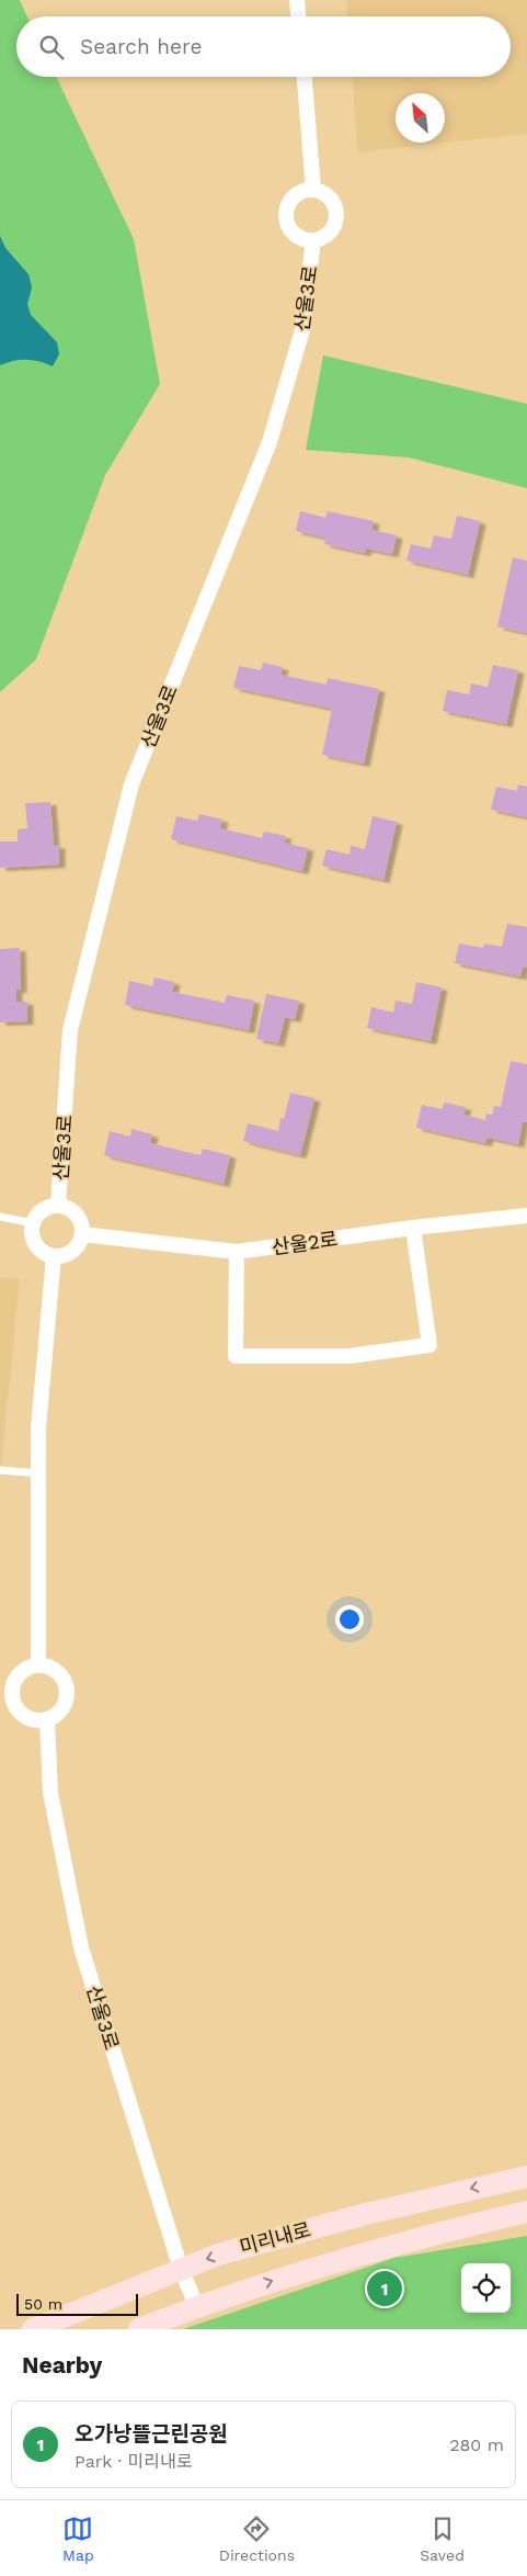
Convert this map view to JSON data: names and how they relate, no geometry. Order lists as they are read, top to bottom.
{
  "streets": {
    "main road": ["미리내로"],
    "street": ["산울3로", "산울2로"]
  },
  "crossings": [
    ["산울3로", "산울2로"],
    ["산울3로", "미리내로"]
  ],
  "scale_bar": "50 m",
  "north": "top left",
  "page": {
    "search": "Search here",
    "pins": "1",
    "scale": "50 m",
    "heading": "Nearby",
    "list": [
      {
        "mark": "1",
        "name": "오가낭뜰근린공원",
        "note": "Park · 미리내로",
        "value": "280 m"
      }
    ],
    "nav": ["Map", "Directions", "Saved"]
  }
}
